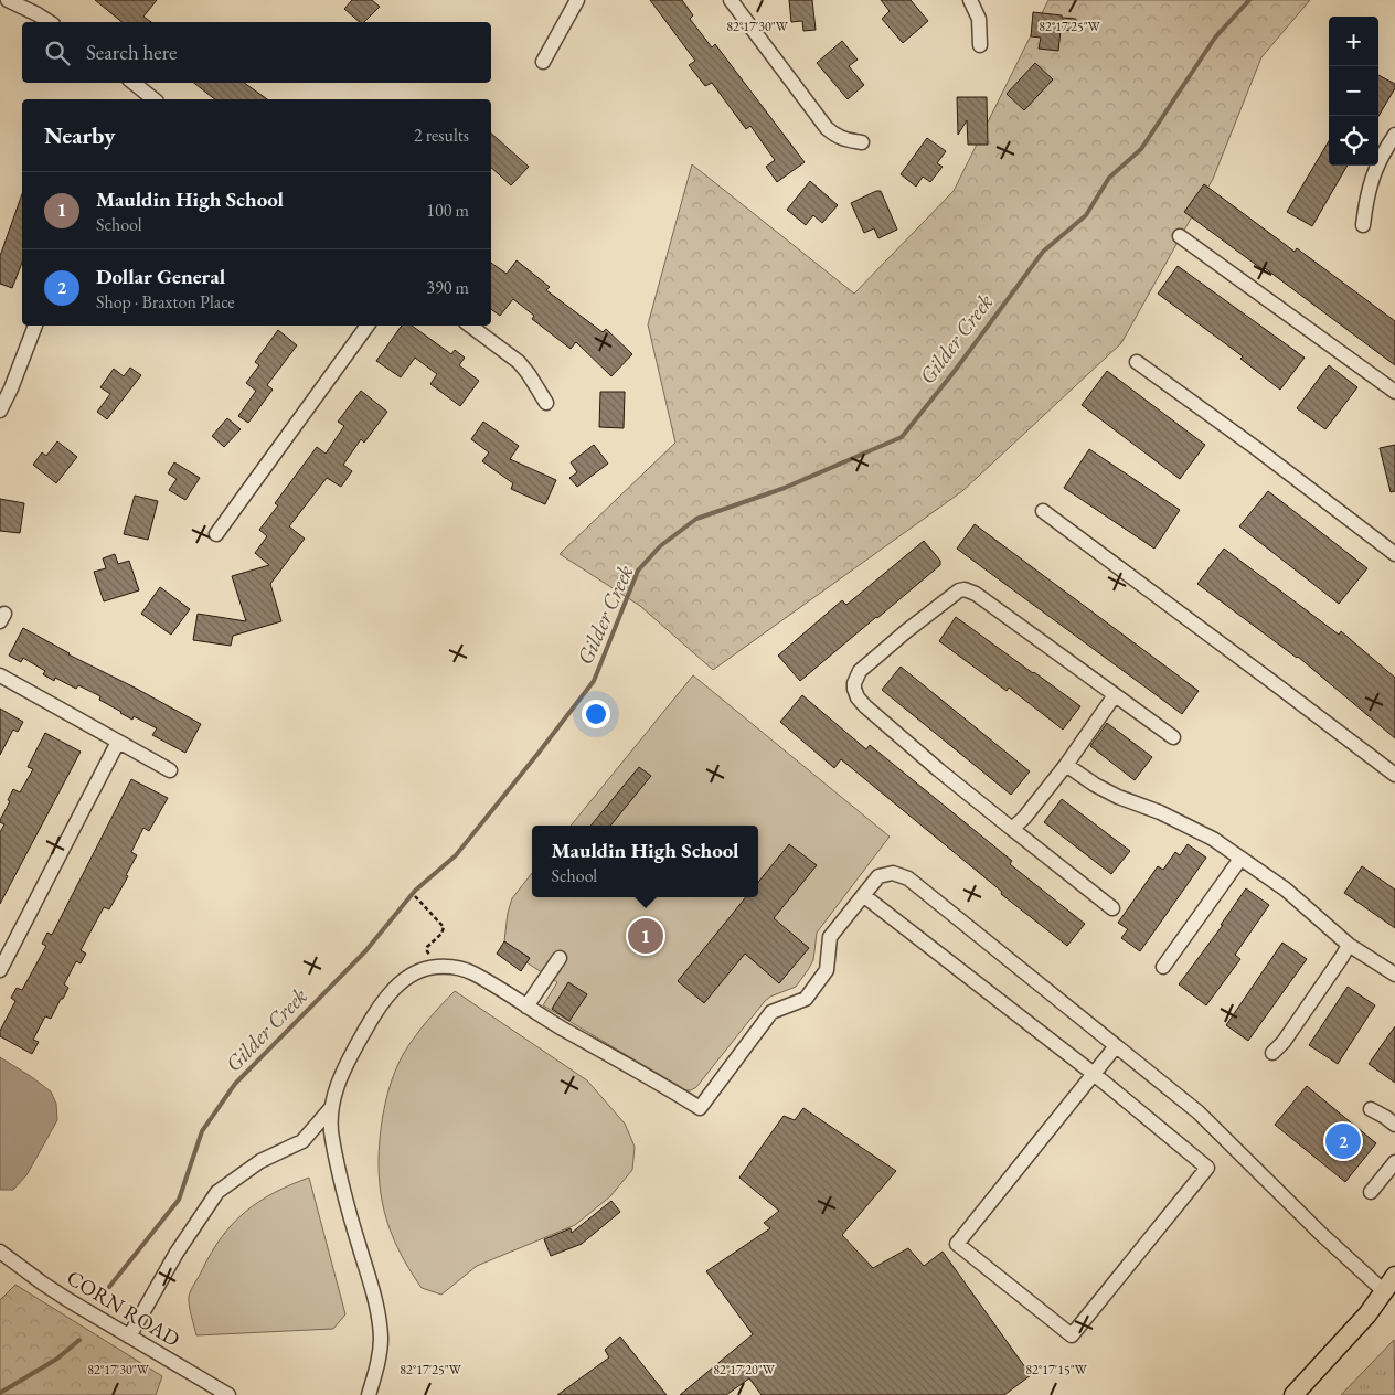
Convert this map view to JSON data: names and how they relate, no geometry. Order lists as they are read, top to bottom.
{
  "streets": {
    "street": ["CORN ROAD"]
  },
  "water": ["Gilder Creek"],
  "page": {
    "map_buttons": ["+", "−"],
    "search": "Search here",
    "heading": ["Nearby", "2 results"],
    "list": [
      {
        "mark": "1",
        "name": "Mauldin High School",
        "note": "School",
        "value": "100 m"
      },
      {
        "mark": "2",
        "name": "Dollar General",
        "note": "Shop · Braxton Place",
        "value": "390 m"
      }
    ],
    "popup": ["Mauldin High School", "School"],
    "pins": ["1", "2"]
  },
  "coordinates": [
    "82°17'30\"W",
    "82°17'25\"W",
    "82°17'20\"W",
    "82°17'15\"W"
  ]
}
